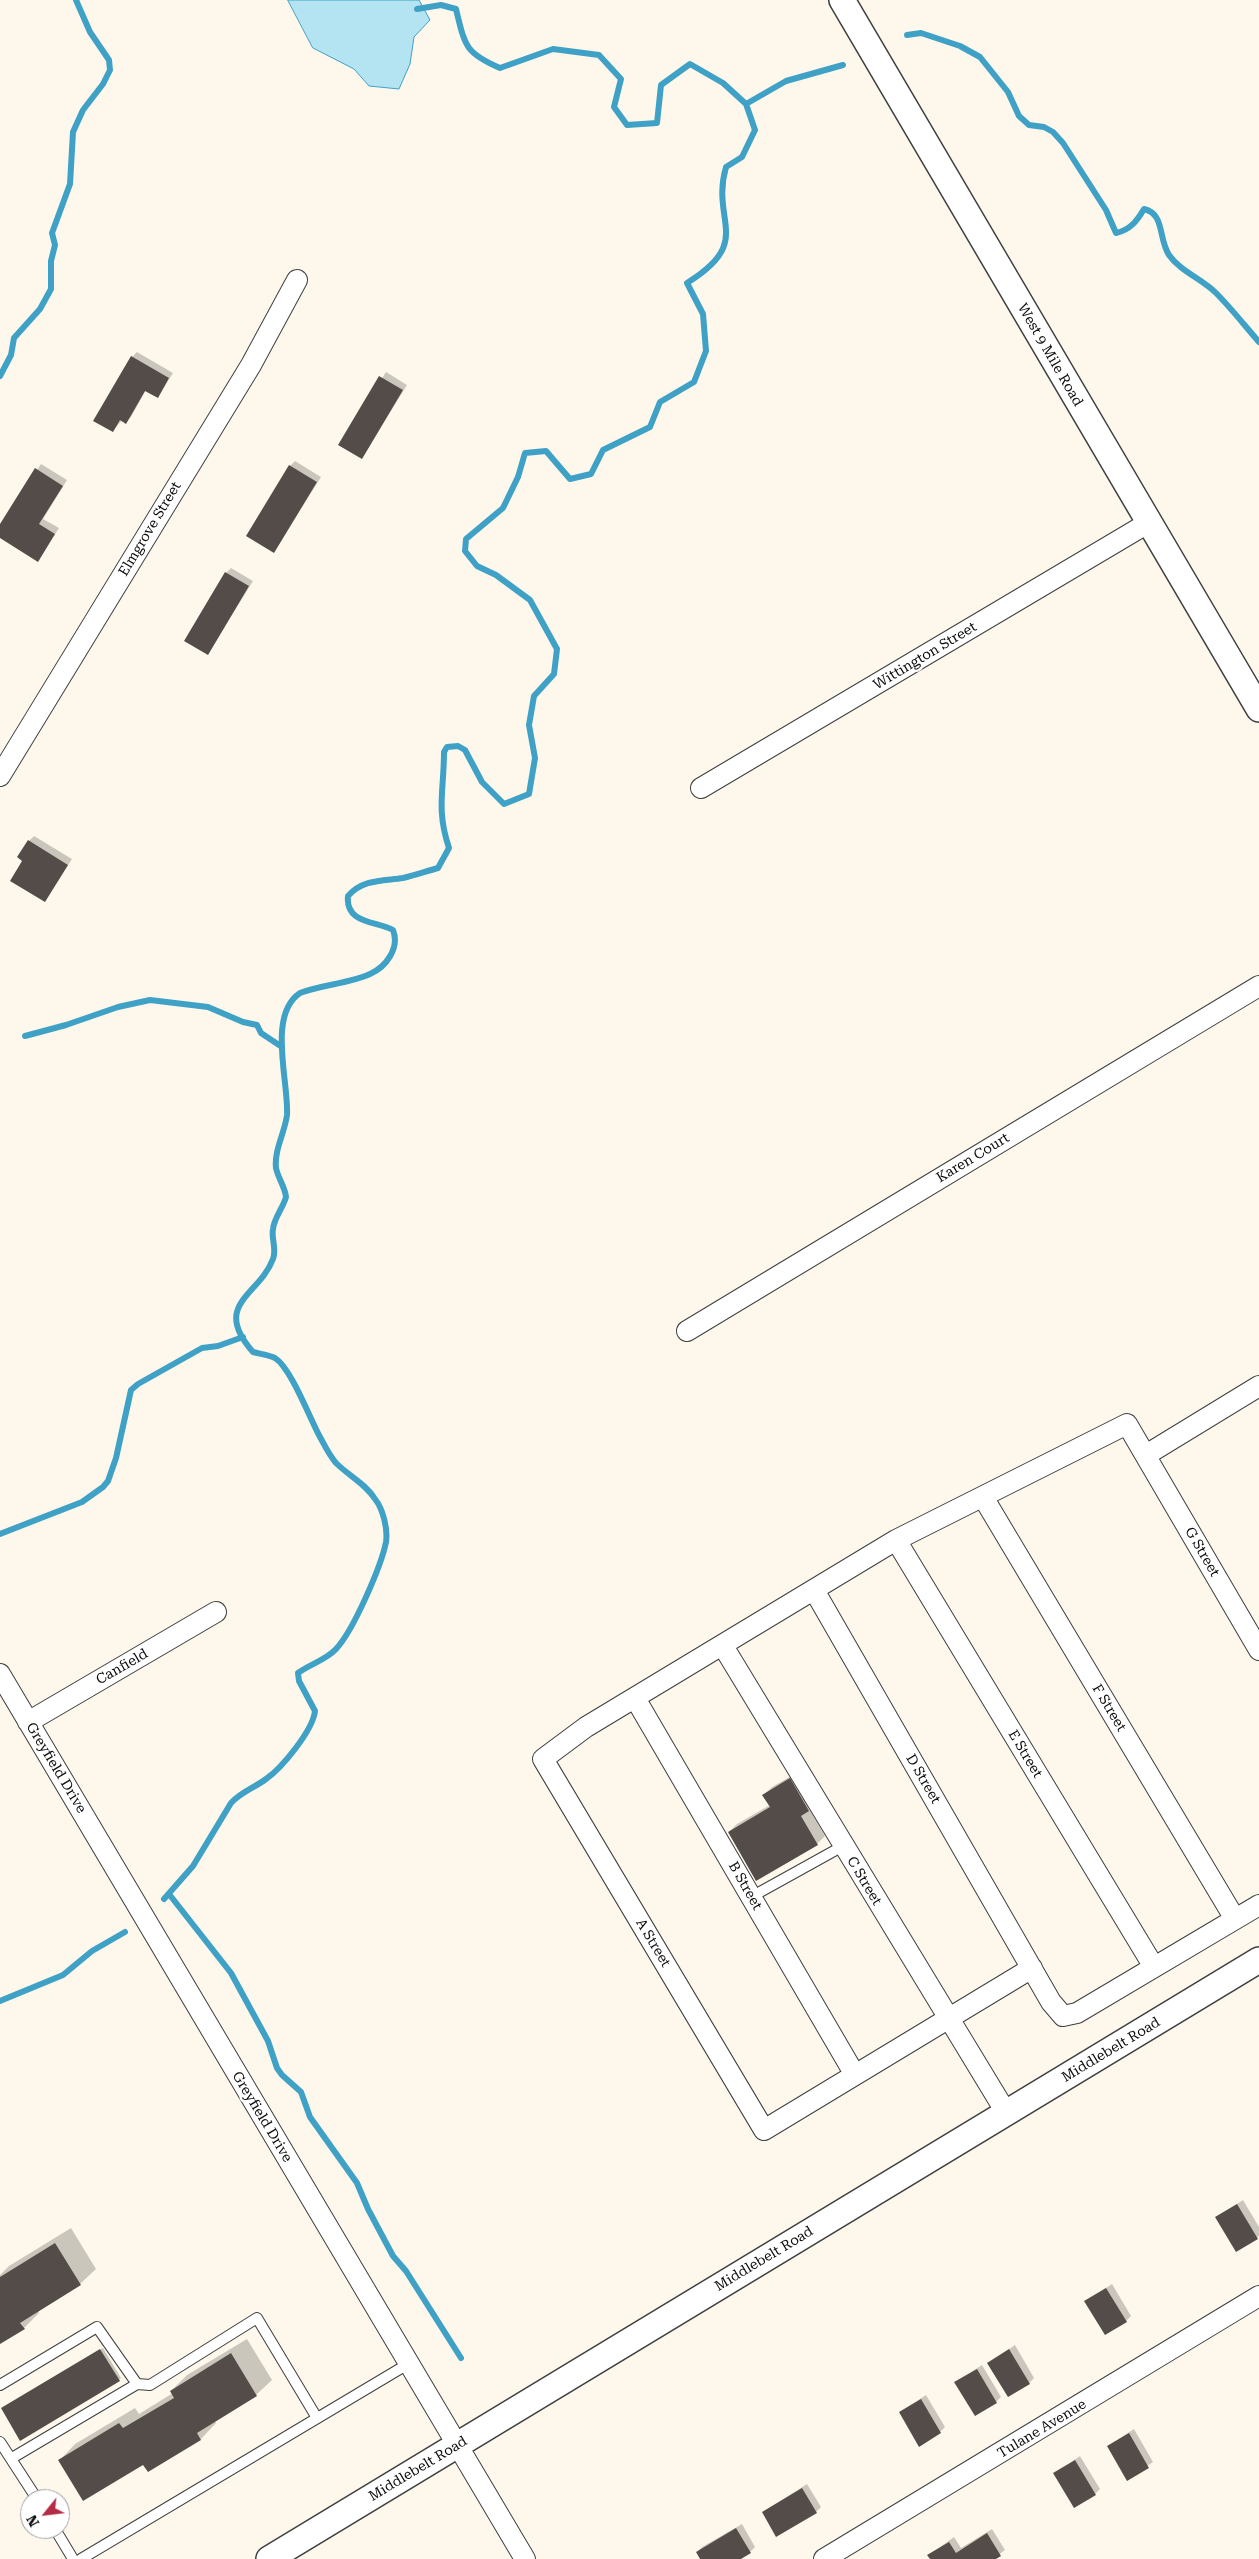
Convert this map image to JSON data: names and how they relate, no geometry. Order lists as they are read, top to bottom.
{
  "streets": {
    "street": [
      "West 9 Mile Road",
      "Elmgrove Street",
      "Wittington Street",
      "Karen Court",
      "G Street",
      "Canfield",
      "F Street",
      "E Street",
      "Greyfield Drive",
      "D Street",
      "C Street",
      "B Street",
      "A Street",
      "Middlebelt Road",
      "Tulane Avenue"
    ]
  },
  "crossings": [
    ["West 9 Mile Road", "Wittington Street"],
    ["G Street", "F Street"],
    ["Canfield", "Greyfield Drive"],
    ["E Street", "D Street"],
    ["Greyfield Drive", "Middlebelt Road"],
    ["D Street", "A Street"],
    ["C Street", "A Street"],
    ["C Street", "Middlebelt Road"],
    ["B Street", "A Street"]
  ],
  "north": "bottom left"
}
